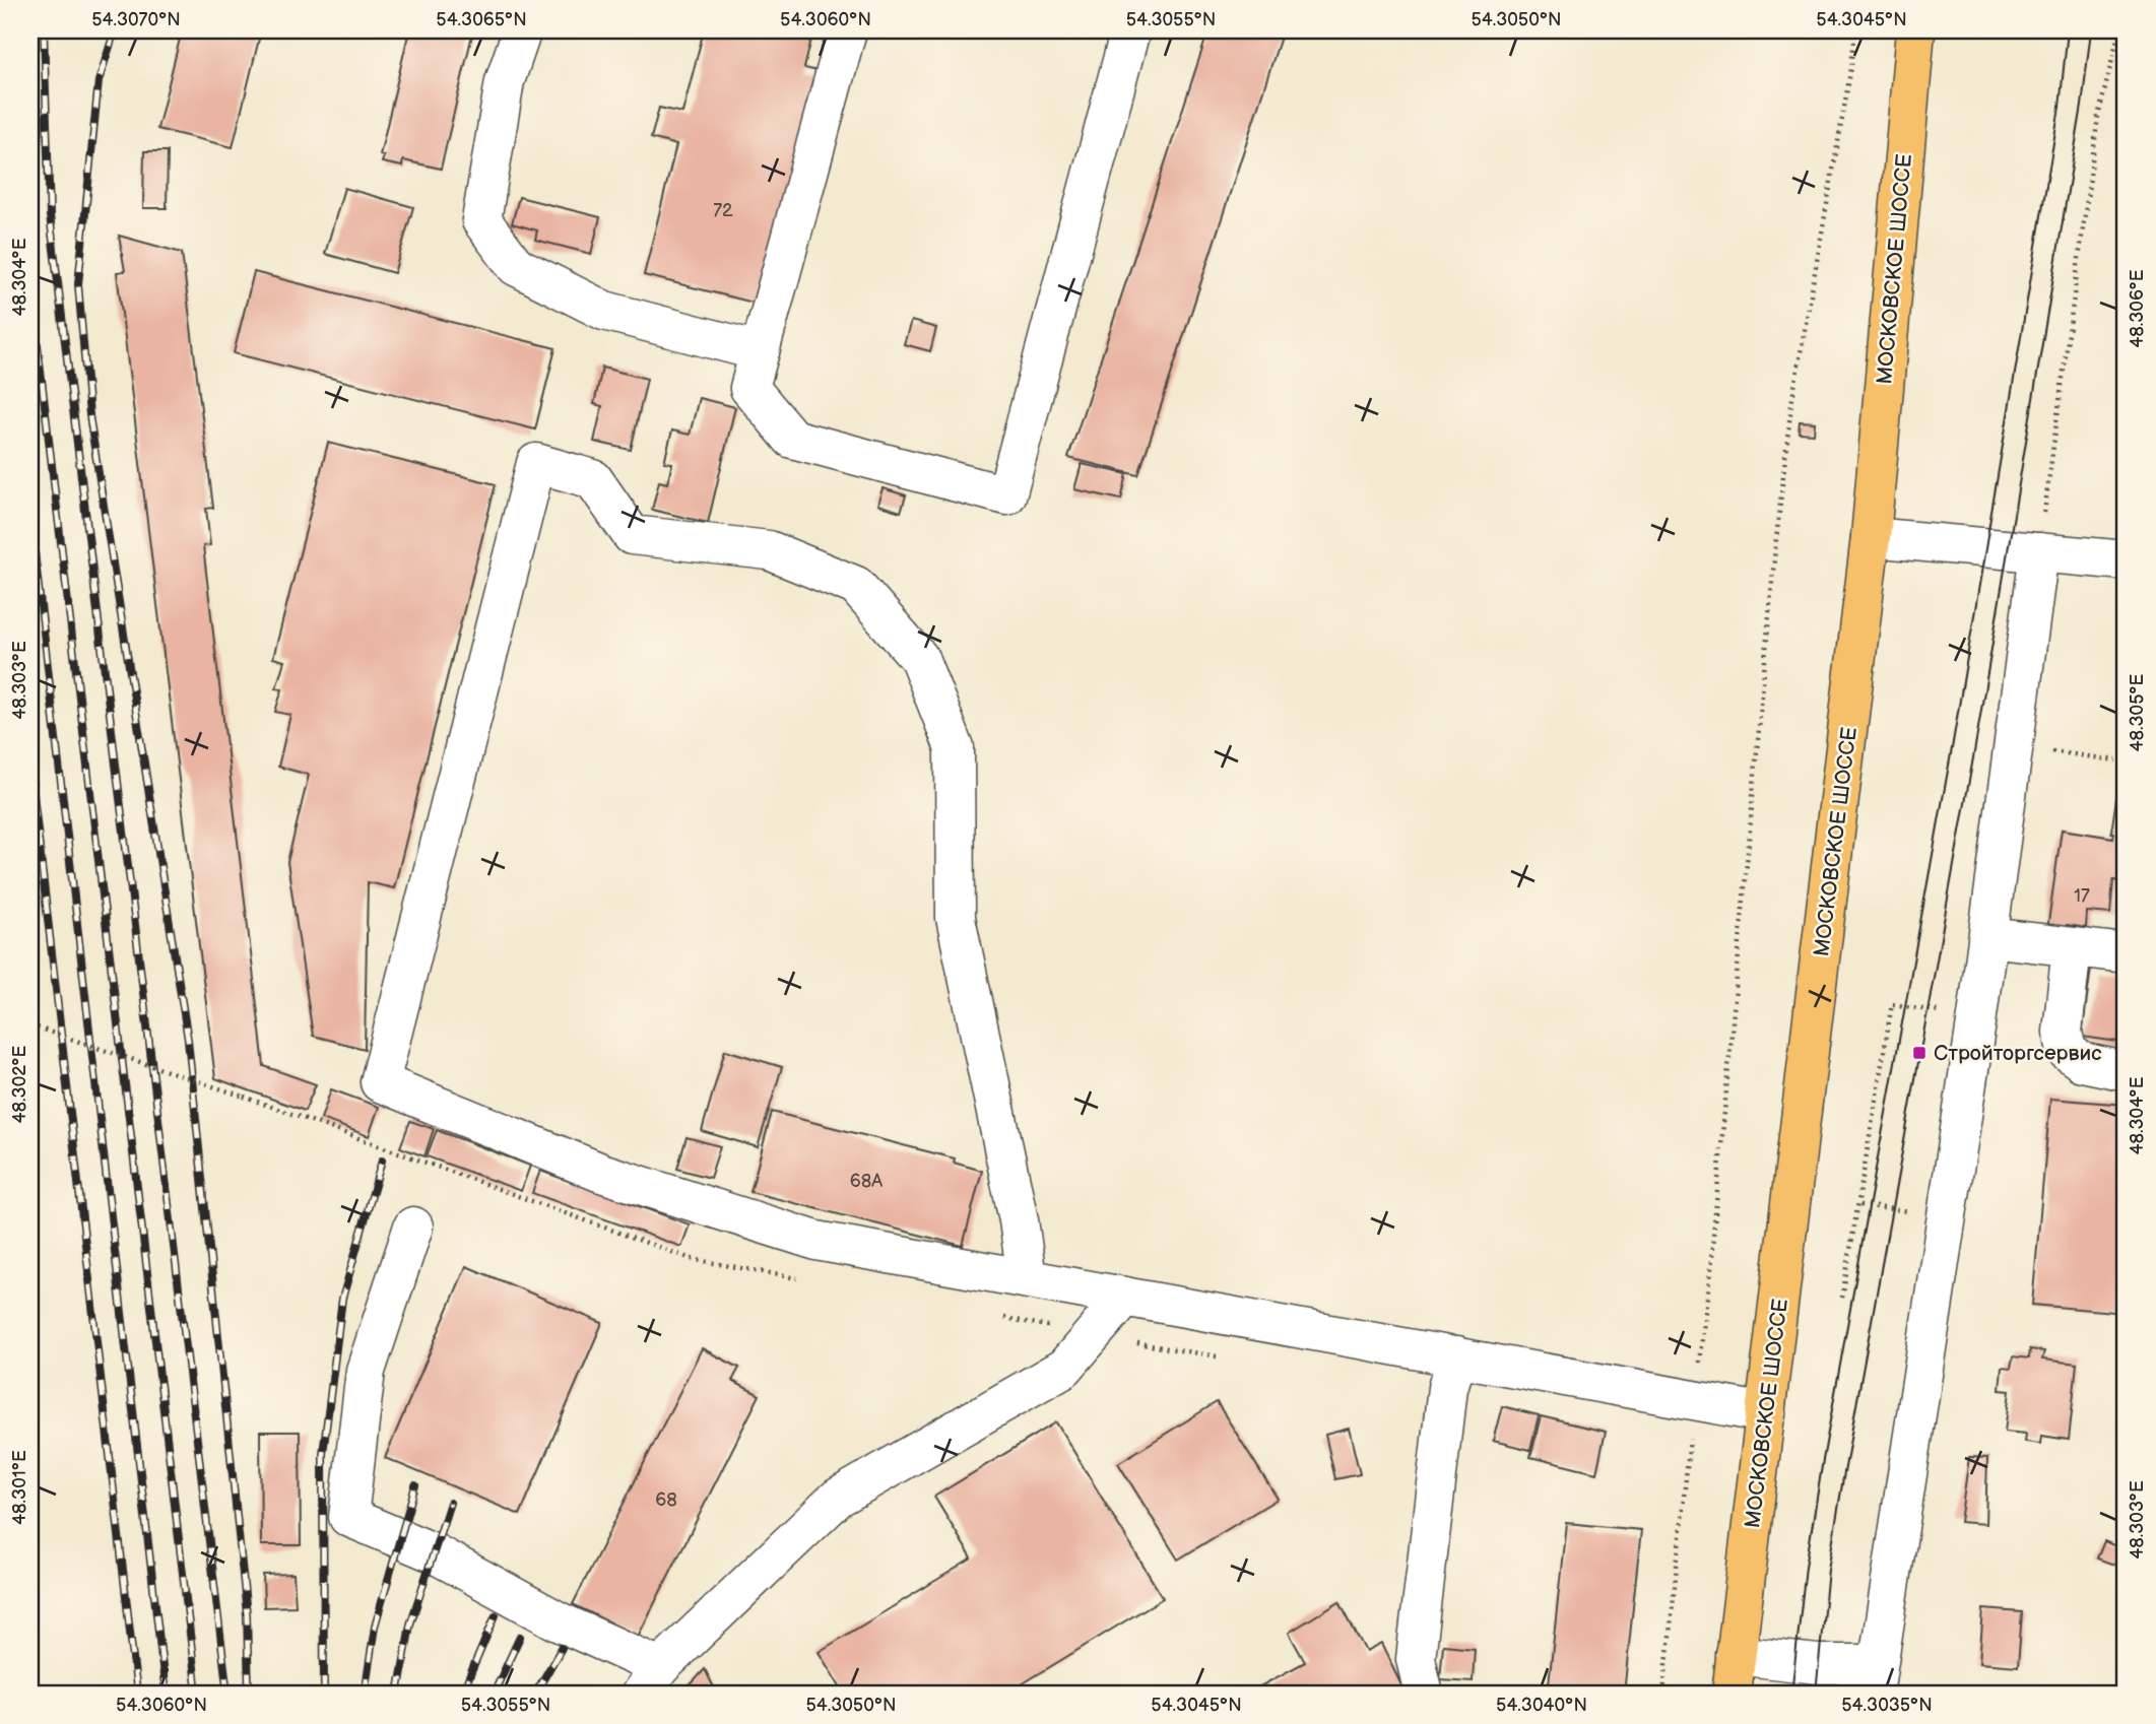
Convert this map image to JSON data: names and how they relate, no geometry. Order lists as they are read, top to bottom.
{
  "streets": {
    "main road": ["МОСКОВСКОЕ ШОССЕ"]
  },
  "places": {
    "transit": ["Стройторгсервис"]
  },
  "house_numbers": [
    "72",
    "17",
    "68А",
    "68"
  ],
  "coordinates": [
    "54.3070°N",
    "54.3065°N",
    "54.3060°N",
    "54.3055°N",
    "54.3050°N",
    "54.3045°N",
    "48.304°E",
    "48.306°E",
    "48.303°E",
    "48.305°E",
    "48.302°E",
    "48.301°E",
    "54.3040°N",
    "54.3035°N"
  ]
}
